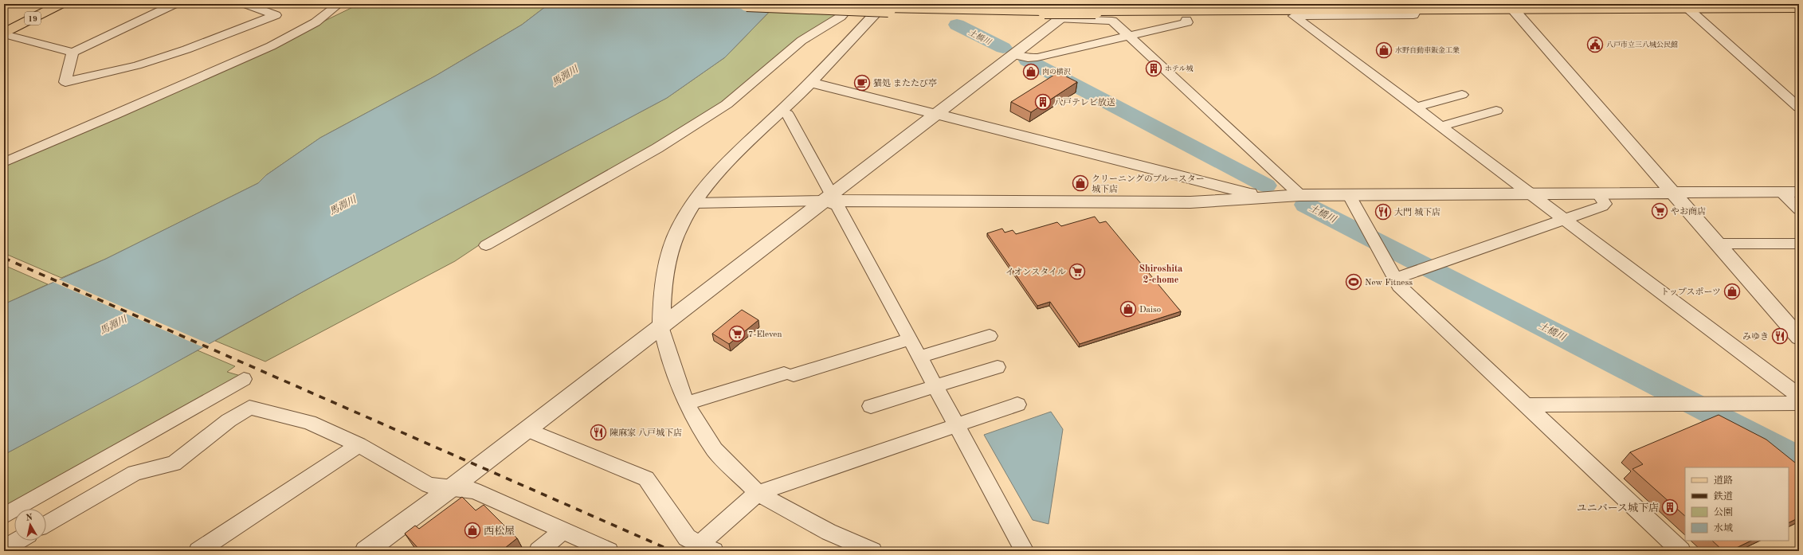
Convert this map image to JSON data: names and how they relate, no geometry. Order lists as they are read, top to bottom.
{
  "streets": {
    "main road": ["19"]
  },
  "districts": ["Shiroshita 2-chome"],
  "water": ["土橋川", "馬淵川"],
  "places": {
    "public building": ["八戸市立三八城公民館"],
    "shop": [
      "水野自動車鈑金工業",
      "肉の横沢",
      "クリーニングのブルースター 城下店",
      "トップスポーツ",
      "Daiso",
      "西松屋"
    ],
    "building": ["ホテル城", "八戸テレビ放送", "ユニバース城下店"],
    "cafe": ["猫処 またたび亭"],
    "supermarket": ["やお商店", "イオンスタイル", "7-Eleven"],
    "restaurant": ["大門 城下店", "みゆき", "陳麻家 八戸城下店"],
    "sports": ["New Fitness"]
  },
  "legend": [
    "道路",
    "鉄道",
    "公園",
    "水域"
  ],
  "north": "top"
}
